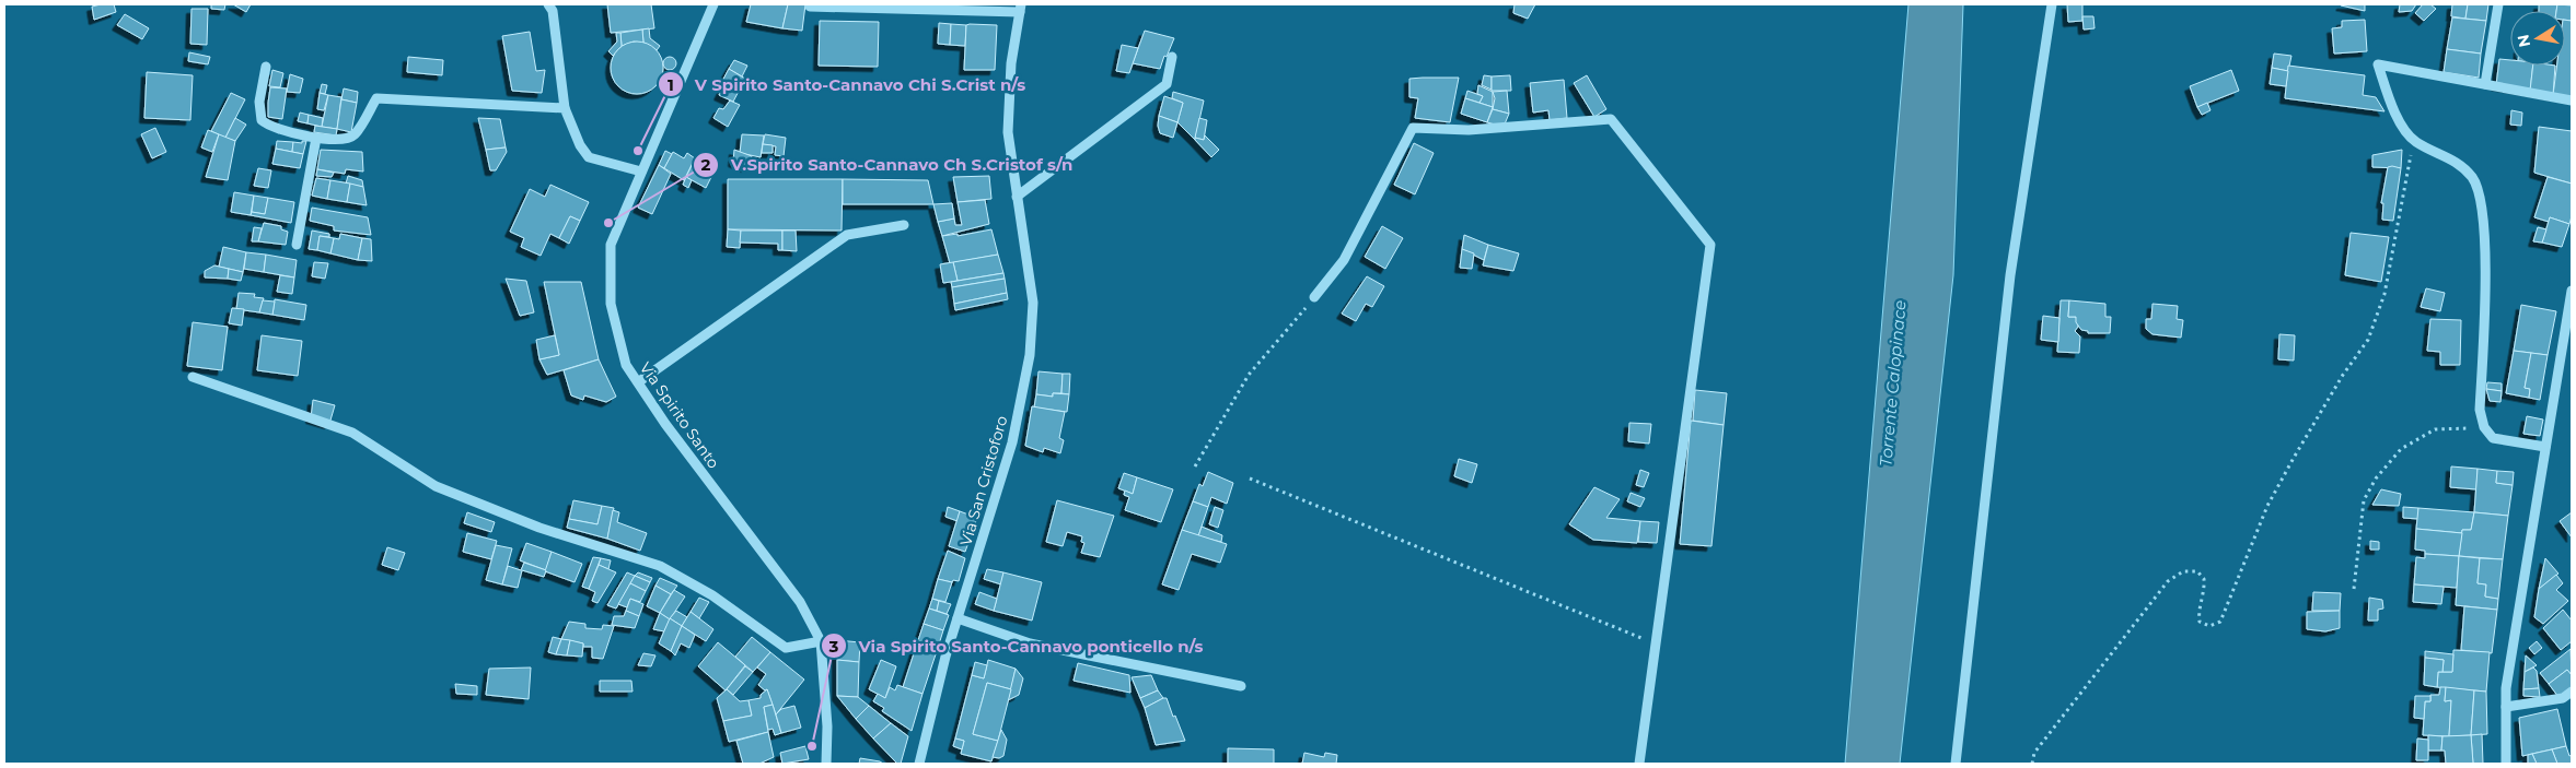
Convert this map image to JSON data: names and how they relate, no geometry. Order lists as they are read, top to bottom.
{
  "streets": {
    "street": ["Via Spirito Santo", "Via San Cristoforo"]
  },
  "water": ["Torrente Calopinace"],
  "places": ["V Spirito Santo-Cannavo Chi S.Crist n/s", "V.Spirito Santo-Cannavo Ch S.Cristof s/n", "Via Spirito Santo-Cannavo ponticello n/s"],
  "north": "left"
}
